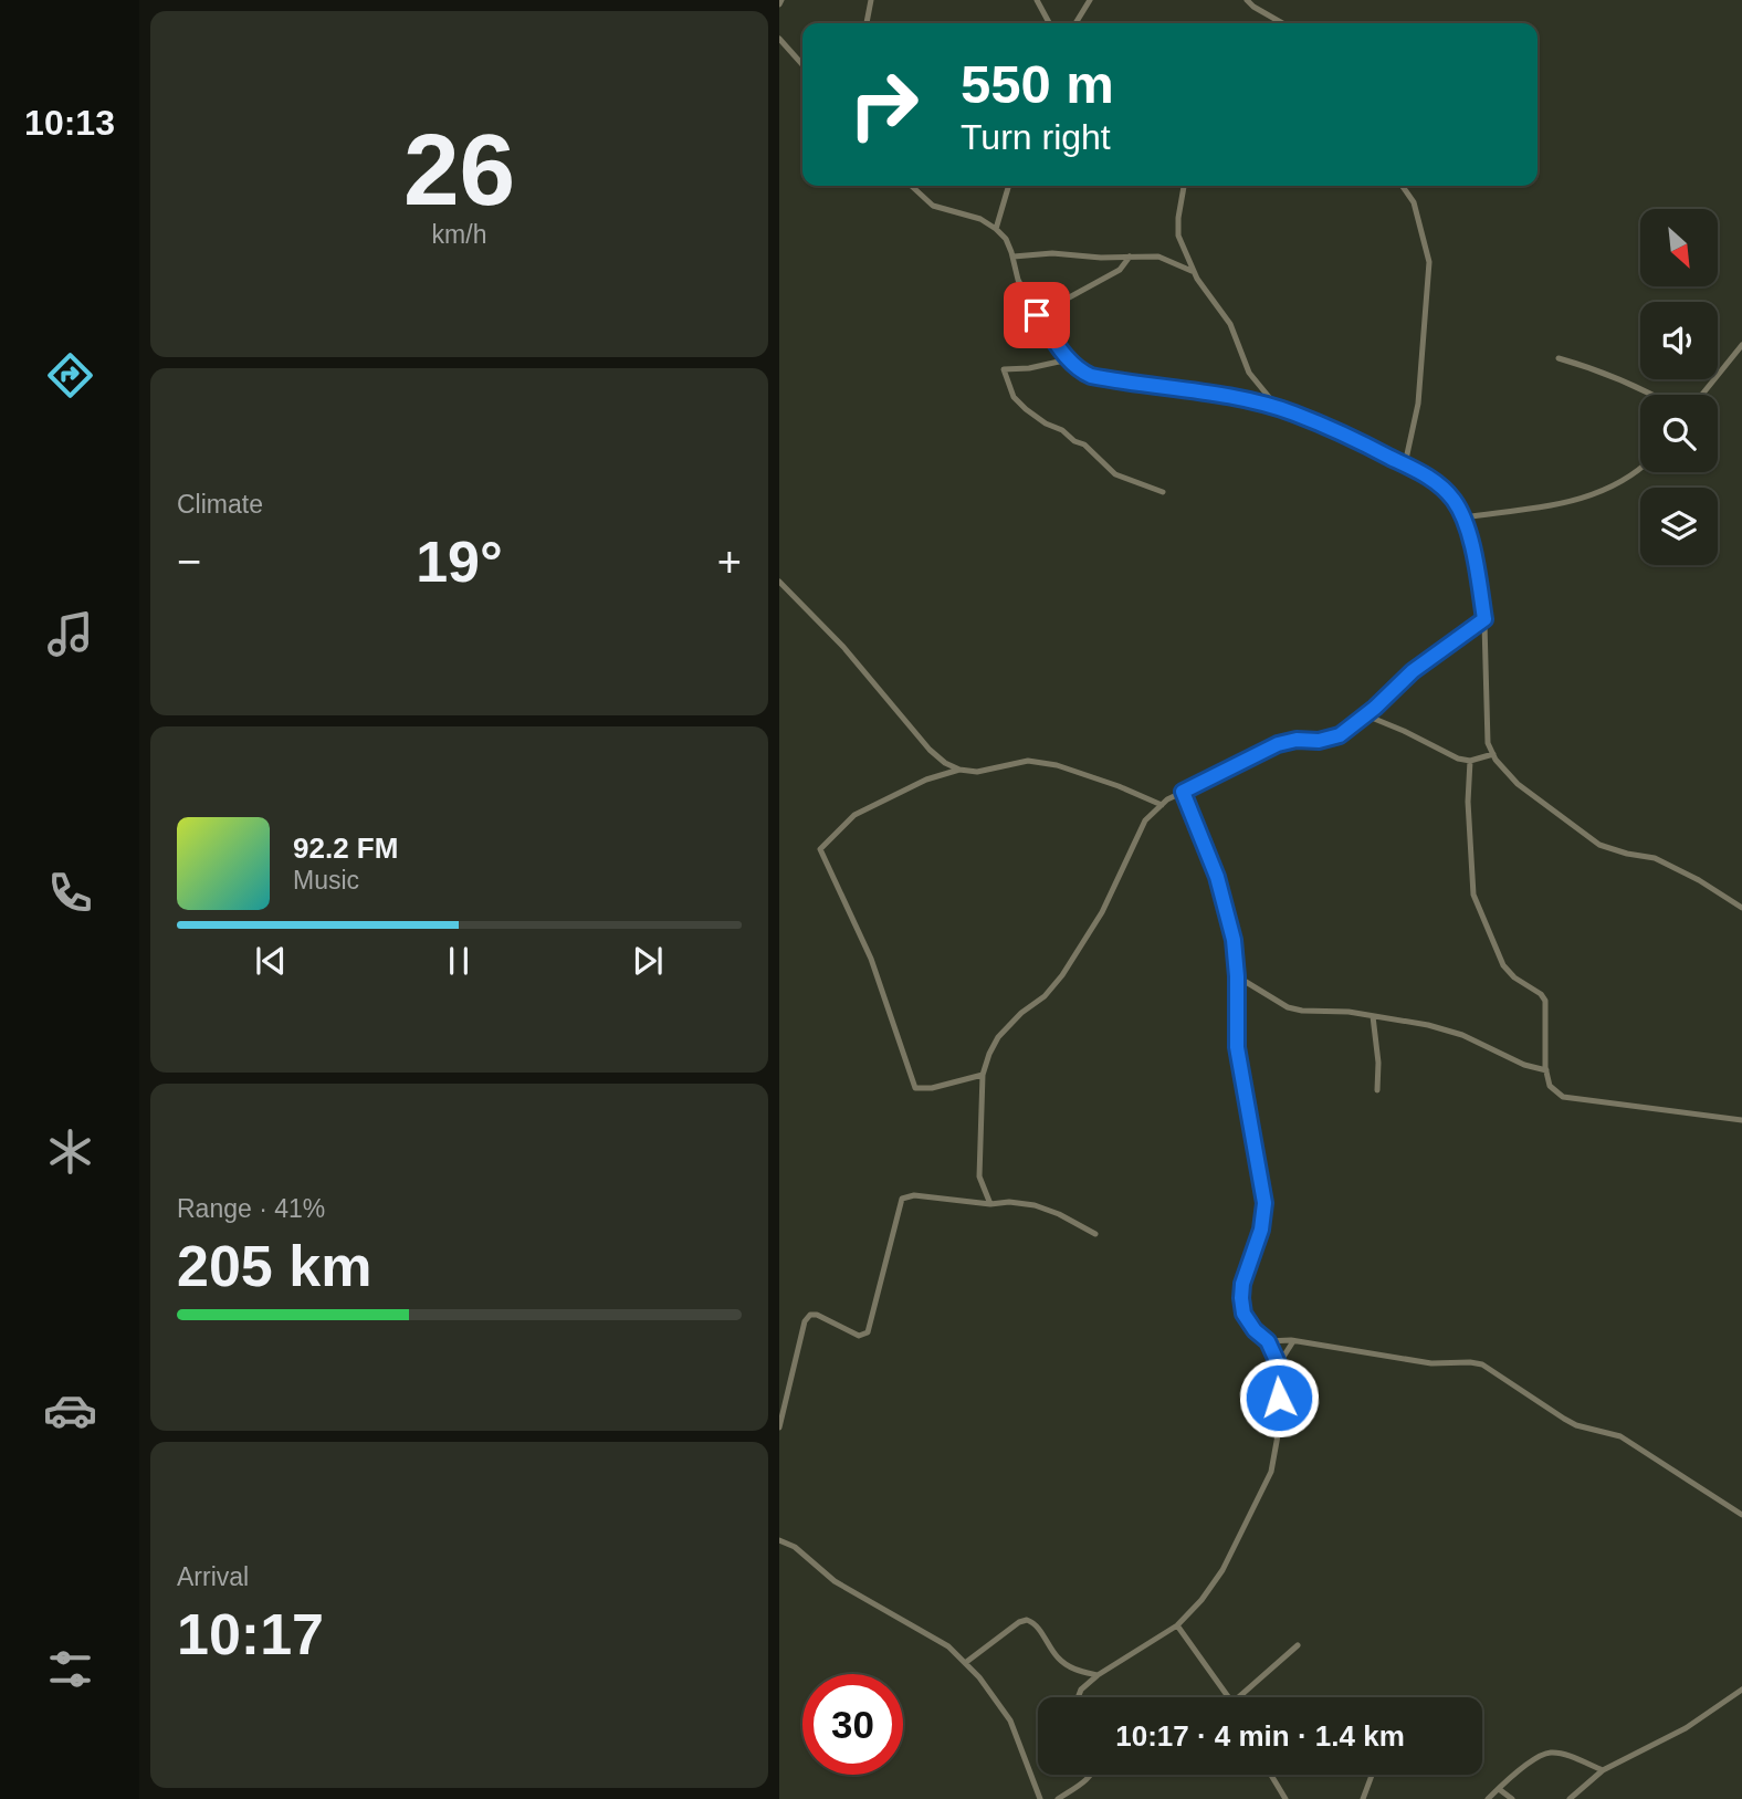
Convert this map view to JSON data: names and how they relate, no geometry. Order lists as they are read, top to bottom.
{
  "north": "bottom right",
  "page": {
    "tabs": "10:13",
    "tile": [
      ["26", "km/h"],
      "Climate",
      ["Range · 41%", "205 km"],
      ["Arrival", "10:17"]
    ],
    "turn": ["550 m", "Turn right"],
    "heat": ["−", "19°", "+"],
    "song": ["92.2 FM", "Music"],
    "limit": "30",
    "trip": "10:17 · 4 min · 1.4 km"
  }
}
